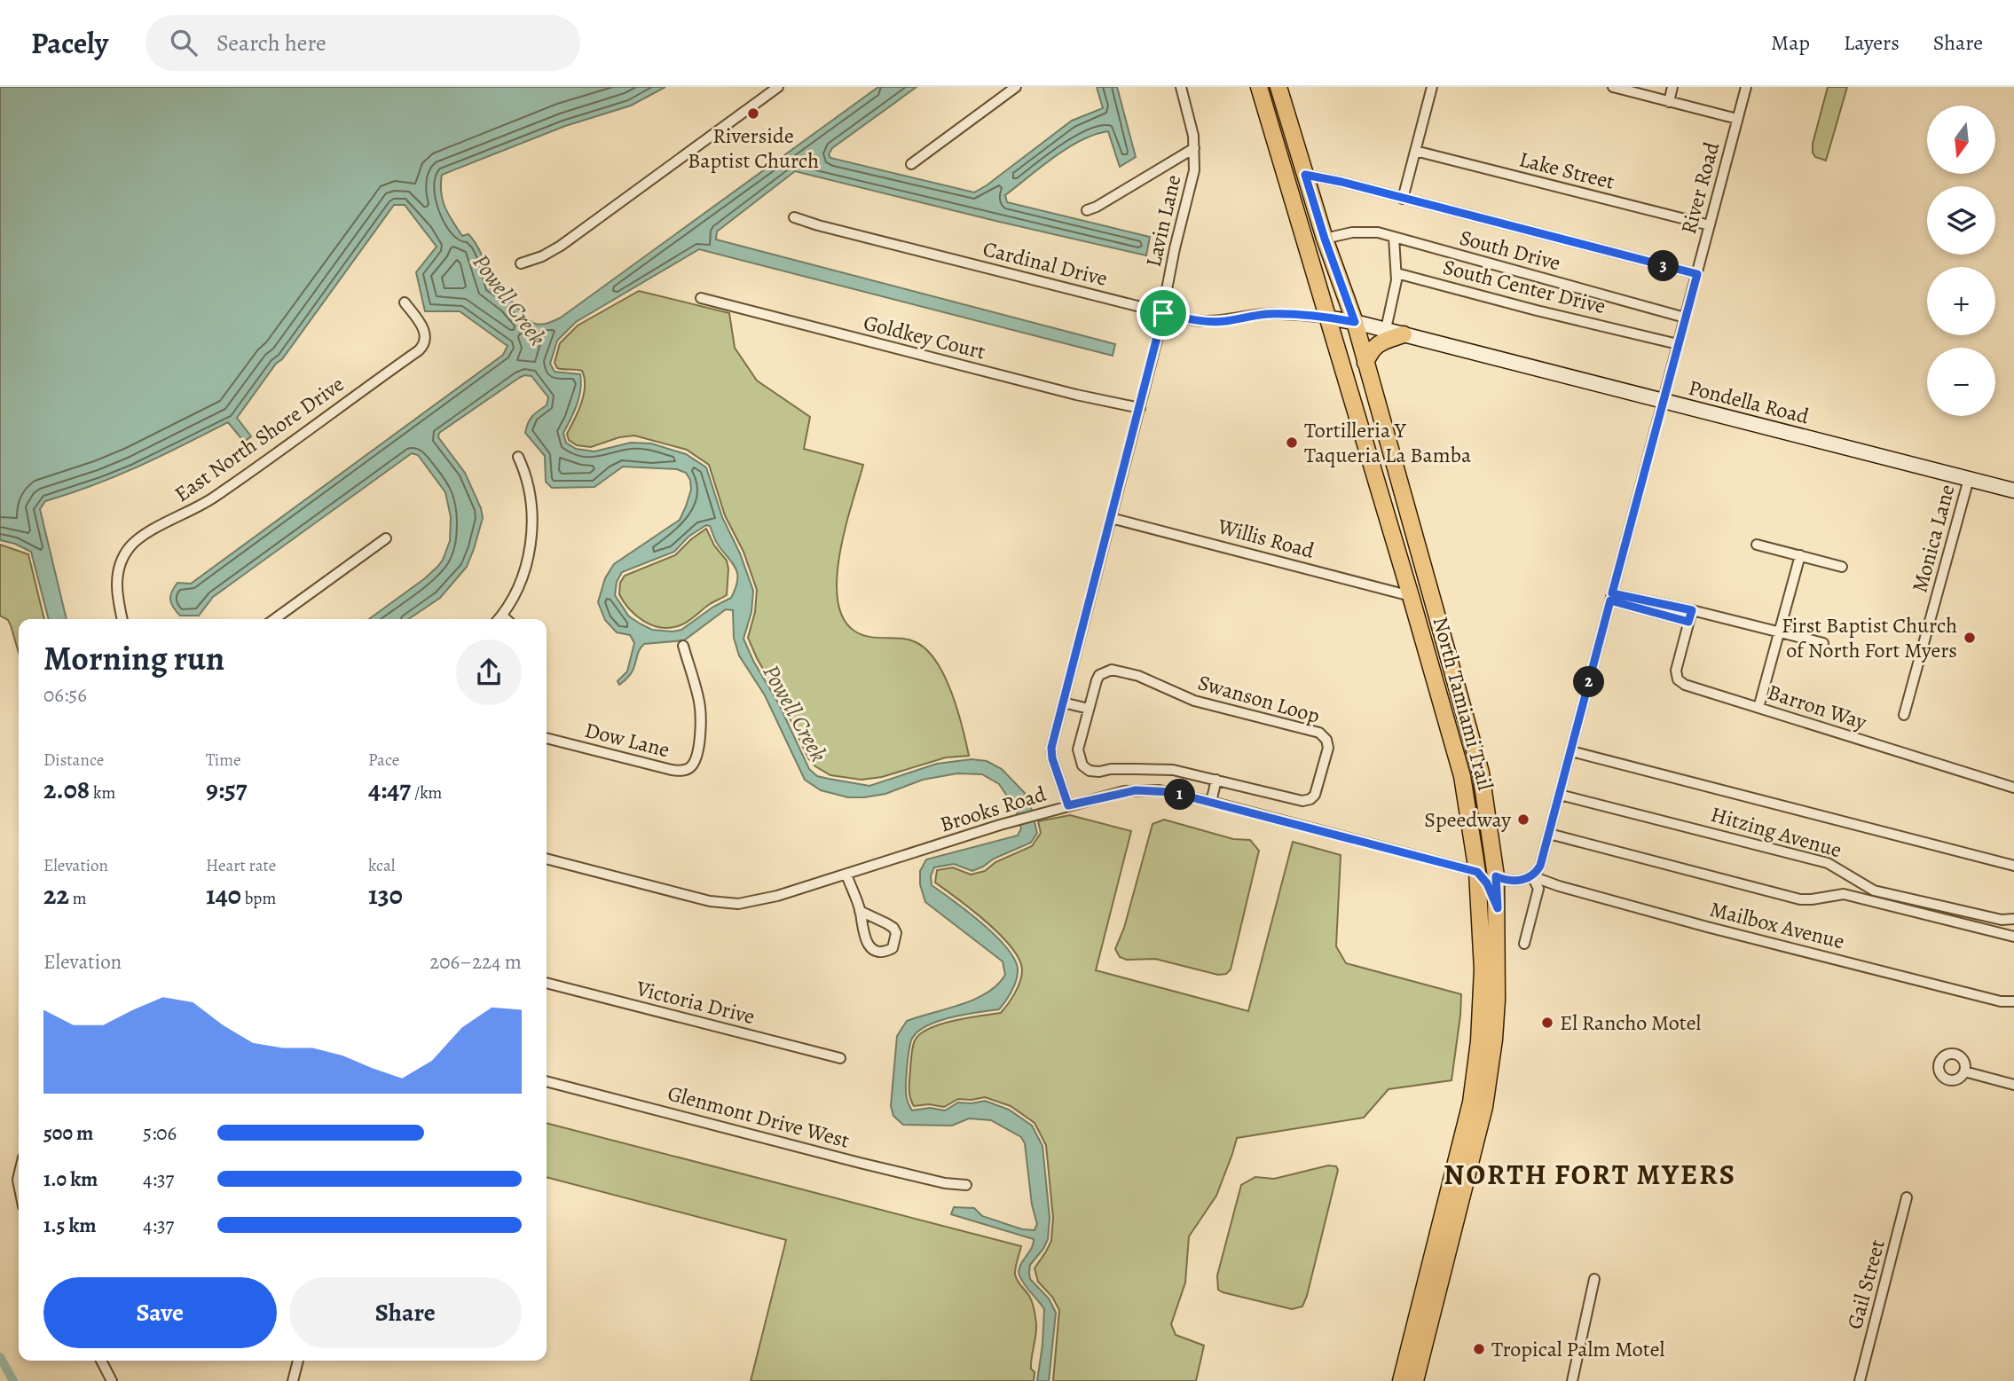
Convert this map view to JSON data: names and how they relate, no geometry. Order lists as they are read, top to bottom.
{
  "streets": {
    "main road": ["Pondella Road", "North Tamiami Trail"],
    "street": [
      "Lake Street",
      "River Road",
      "Lavin Lane",
      "South Drive",
      "Cardinal Drive",
      "South Center Drive",
      "Goldkey Court",
      "East North Shore Drive",
      "Willis Road",
      "Monica Lane",
      "Swanson Loop",
      "Barron Way",
      "Dow Lane",
      "Brooks Road",
      "Hitzing Avenue",
      "Mailbox Avenue",
      "Victoria Drive",
      "Glenmont Drive West",
      "Gail Street"
    ]
  },
  "crossings": [
    ["Lake Street", "River Road"],
    ["River Road", "South Drive"],
    ["River Road", "South Center Drive"],
    ["River Road", "Pondella Road"],
    ["River Road", "Hitzing Avenue"],
    ["River Road", "Mailbox Avenue"],
    ["Lavin Lane", "Cardinal Drive"],
    ["Lavin Lane", "Goldkey Court"],
    ["Lavin Lane", "Willis Road"],
    ["Lavin Lane", "Brooks Road"],
    ["South Drive", "North Tamiami Trail"],
    ["Cardinal Drive", "Pondella Road"],
    ["Cardinal Drive", "North Tamiami Trail"],
    ["Pondella Road", "Monica Lane"],
    ["Pondella Road", "North Tamiami Trail"],
    ["Willis Road", "North Tamiami Trail"],
    ["North Tamiami Trail", "Brooks Road"]
  ],
  "districts": ["NORTH FORT MYERS"],
  "water": ["Powell Creek"],
  "places": [
    "Riverside Baptist Church",
    "Tortilleria Y Taqueria La Bamba",
    "First Baptist Church of North Fort Myers",
    "Speedway",
    "El Rancho Motel",
    "Tropical Palm Motel"
  ],
  "north": "bottom",
  "page": {
    "header": "Pacely",
    "search": "Search here",
    "nav": ["Map", "Layers", "Share"],
    "map_buttons": ["+", "−"],
    "pins": ["3", "2", "1"],
    "heading": ["Morning run", "06:56"],
    "stats": [
      ["Distance", "2.08 km"],
      ["Time", "9:57"],
      ["Pace", "4:47 /km"],
      ["Elevation", "22 m"],
      ["Heart rate", "140 bpm"],
      ["kcal", "130"]
    ],
    "chart": ["Elevation", "206–224 m"],
    "list": [
      {
        "name": "500 m",
        "note": "5:06"
      },
      {
        "name": "1.0 km",
        "note": "4:37"
      },
      {
        "name": "1.5 km",
        "note": "4:37"
      }
    ],
    "buttons": ["Save", "Share"]
  }
}
